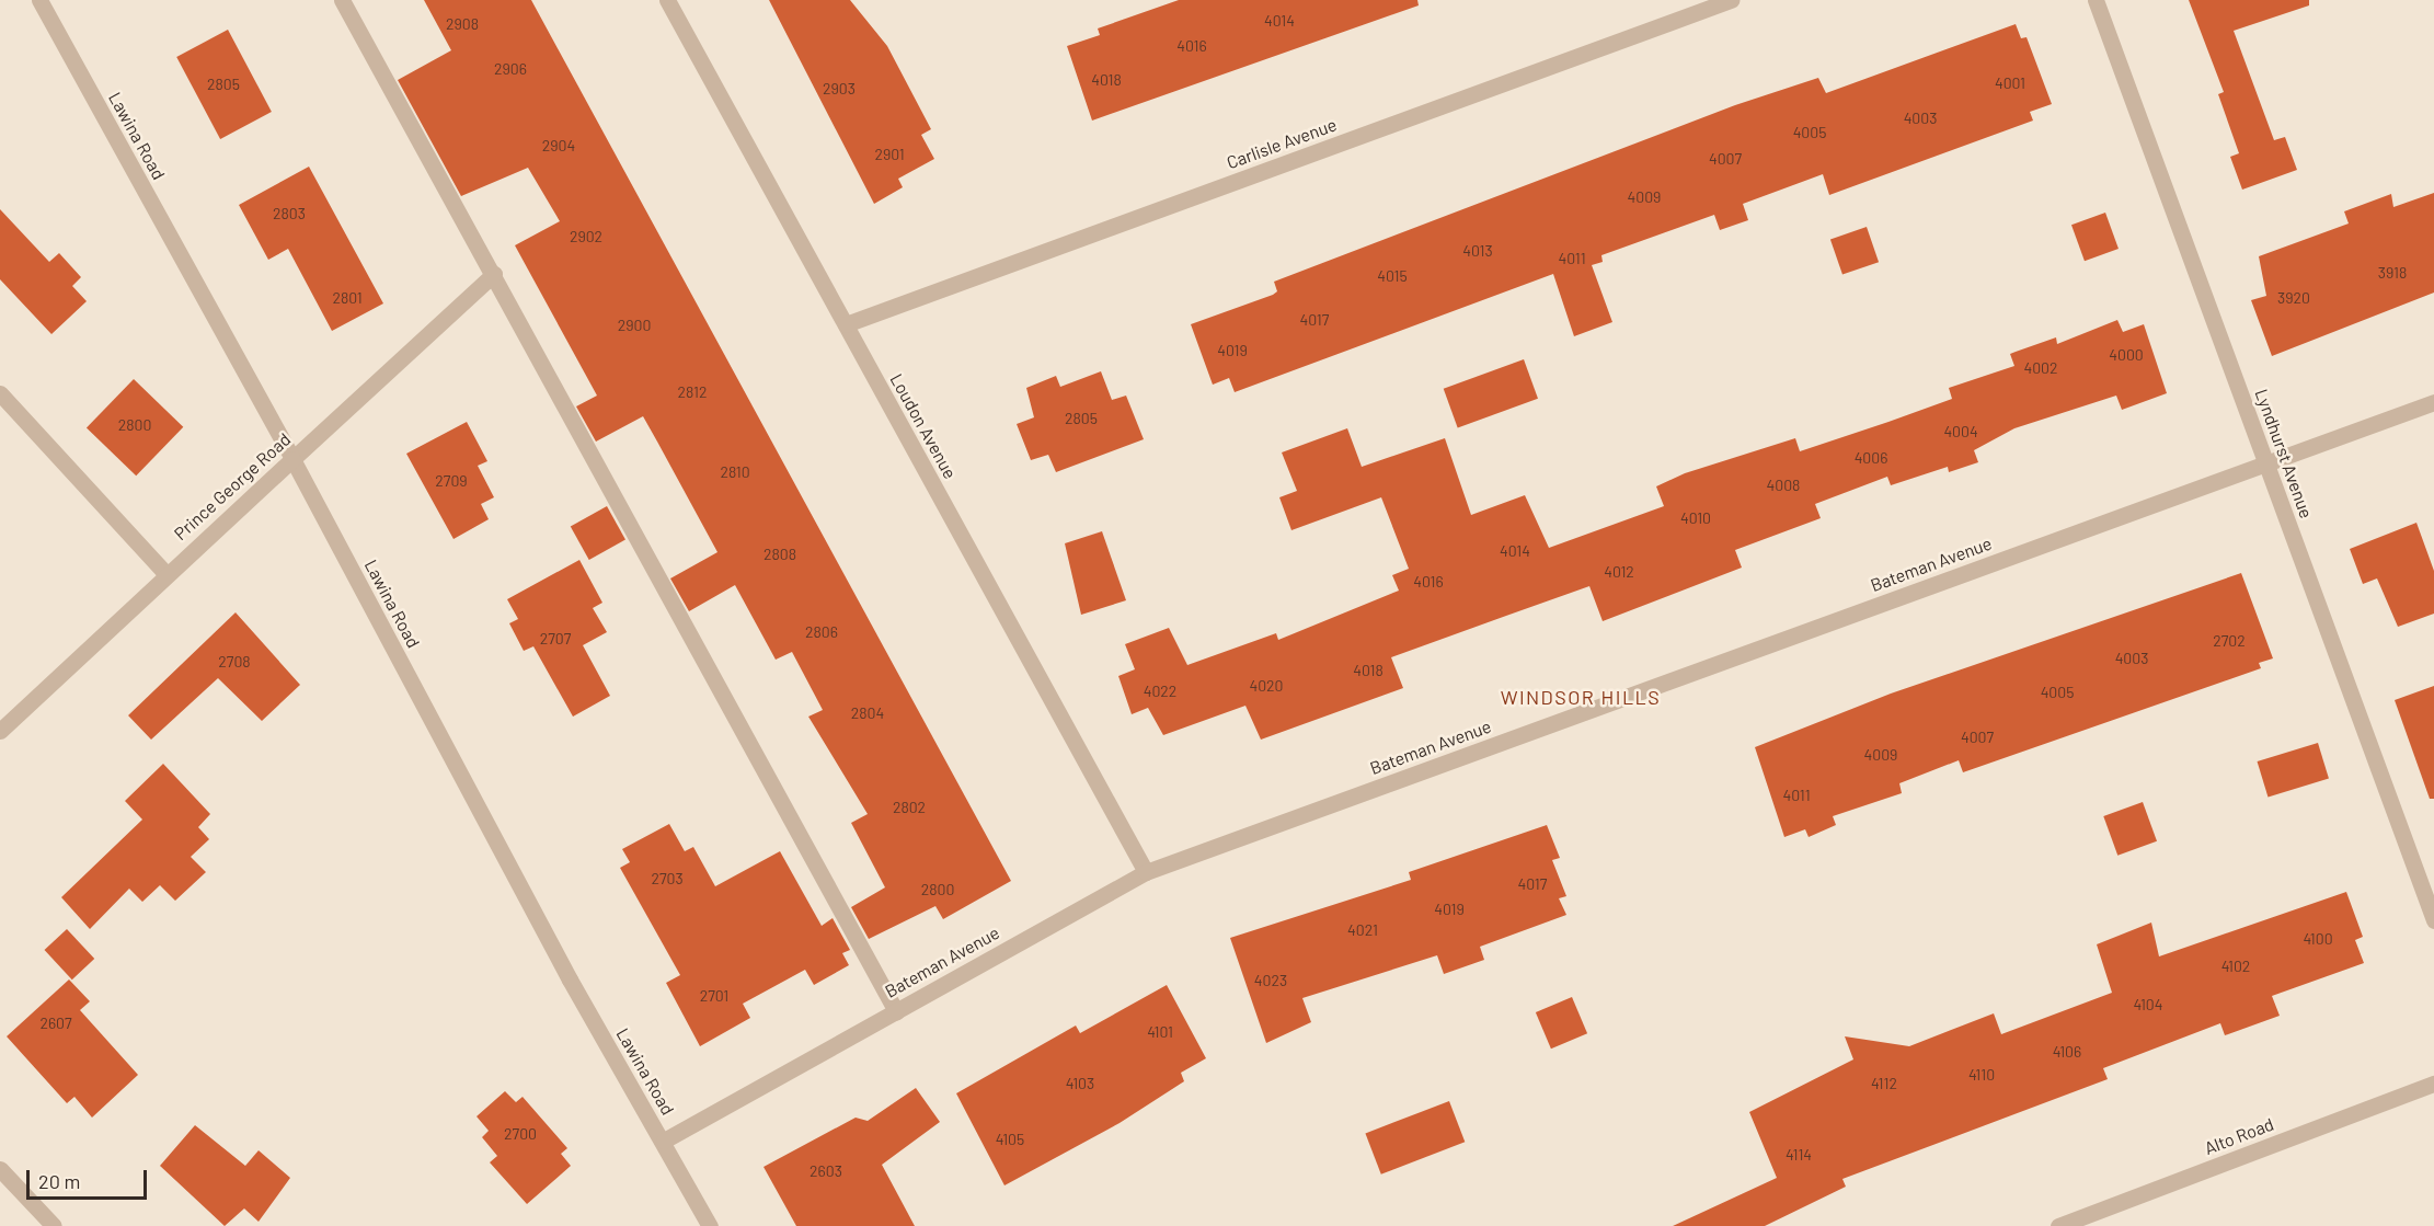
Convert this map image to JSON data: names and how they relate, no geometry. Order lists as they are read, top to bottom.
{
  "streets": {
    "street": [
      "Lawina Road",
      "Carlisle Avenue",
      "Loudon Avenue",
      "Lyndhurst Avenue",
      "Prince George Road",
      "Bateman Avenue",
      "Alto Road"
    ]
  },
  "crossings": [
    ["Lawina Road", "Prince George Road"],
    ["Lawina Road", "Bateman Avenue"],
    ["Carlisle Avenue", "Loudon Avenue"],
    ["Loudon Avenue", "Bateman Avenue"],
    ["Lyndhurst Avenue", "Bateman Avenue"]
  ],
  "districts": ["WINDSOR HILLS"],
  "house_numbers": [
    "4014",
    "2908",
    "4016",
    "2906",
    "4018",
    "4001",
    "2805",
    "2903",
    "4003",
    "4005",
    "2904",
    "2901",
    "4007",
    "4009",
    "2803",
    "2902",
    "4013",
    "4011",
    "3918",
    "4015",
    "2801",
    "3920",
    "4017",
    "2900",
    "4019",
    "4000",
    "4002",
    "2812",
    "2805",
    "2800",
    "4004",
    "4006",
    "2810",
    "2709",
    "4008",
    "4010",
    "4014",
    "2808",
    "4012",
    "4016",
    "2806",
    "2707",
    "2702",
    "4003",
    "2708",
    "4018",
    "4020",
    "4022",
    "4005",
    "2804",
    "4007",
    "4009",
    "4011",
    "2802",
    "2703",
    "4017",
    "2800",
    "4019",
    "4021",
    "4100",
    "4102",
    "4023",
    "2701",
    "4104",
    "2607",
    "4101",
    "4106",
    "4110",
    "4103",
    "4112",
    "2700",
    "4105",
    "4114",
    "2603"
  ],
  "scale_bar": "20 m"
}
